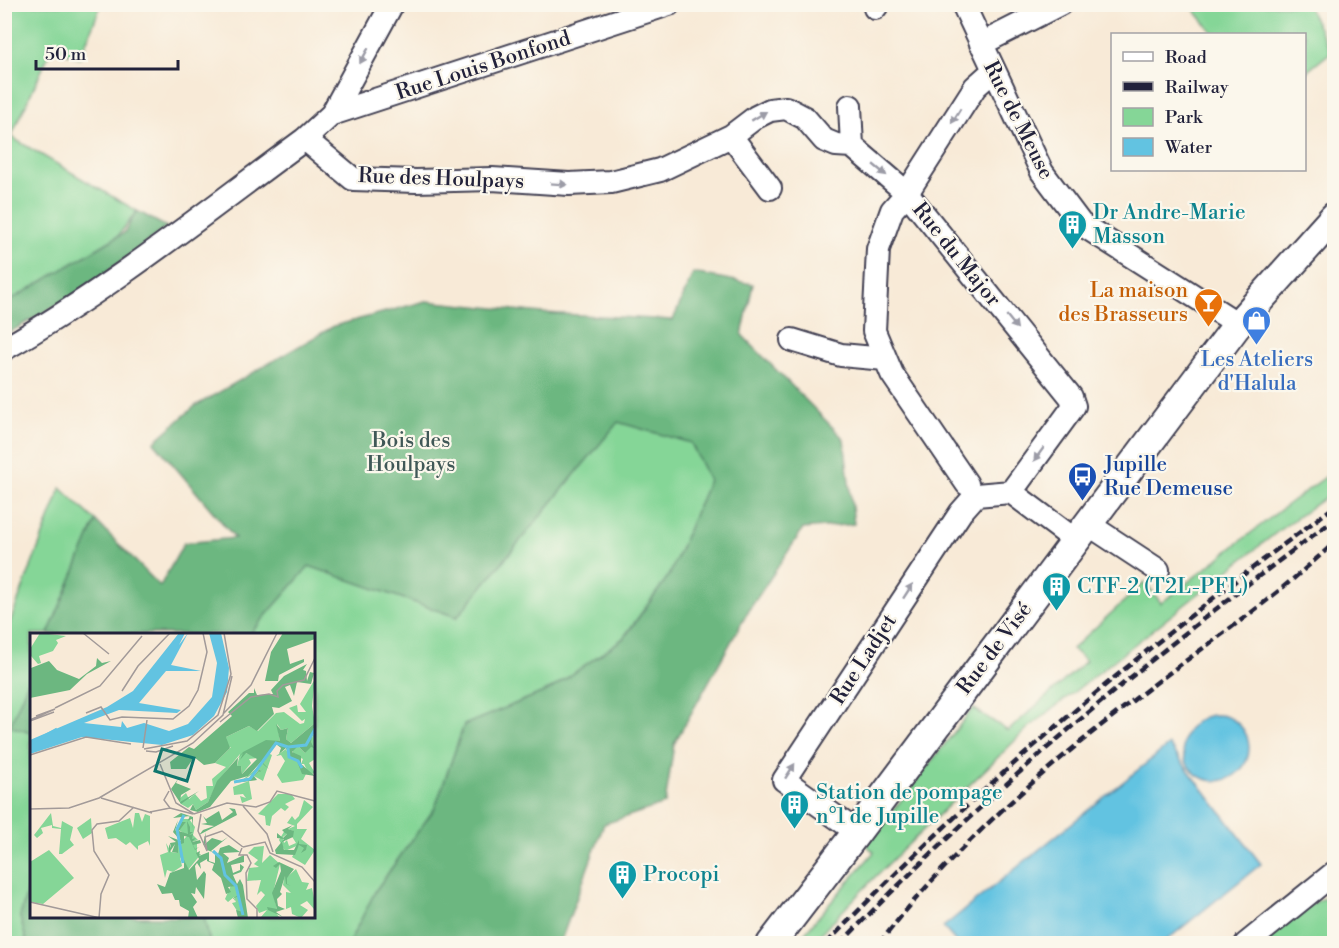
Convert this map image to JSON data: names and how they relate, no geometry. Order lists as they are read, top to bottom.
{
  "streets": {
    "main road": ["Rue de Visé"],
    "street": [
      "Rue Louis Bonfond",
      "Rue de Meuse",
      "Rue des Houlpays",
      "Rue du Major",
      "Rue Ladjet"
    ]
  },
  "crossings": [
    ["Rue Louis Bonfond", "Rue des Houlpays"],
    ["Rue de Meuse", "Rue du Major"],
    ["Rue de Meuse", "Rue de Visé"],
    ["Rue des Houlpays", "Rue du Major"],
    ["Rue du Major", "Rue Ladjet"],
    ["Rue de Visé", "Rue Ladjet"]
  ],
  "one_way": ["Rue des Houlpays"],
  "parks": ["Bois des Houlpays"],
  "places": {
    "building": [
      "Dr Andre-Marie Masson",
      "CTF-2 (T2L-PFL)",
      "Station de pompage n°1 de Jupille",
      "Procopi"
    ],
    "bar": ["La maison des Brasseurs"],
    "shop": ["Les Ateliers d'Halula"],
    "bus stop": ["Jupille Rue Demeuse"]
  },
  "legend": [
    "Road",
    "Railway",
    "Park",
    "Water"
  ],
  "scale_bar": "50 m"
}
